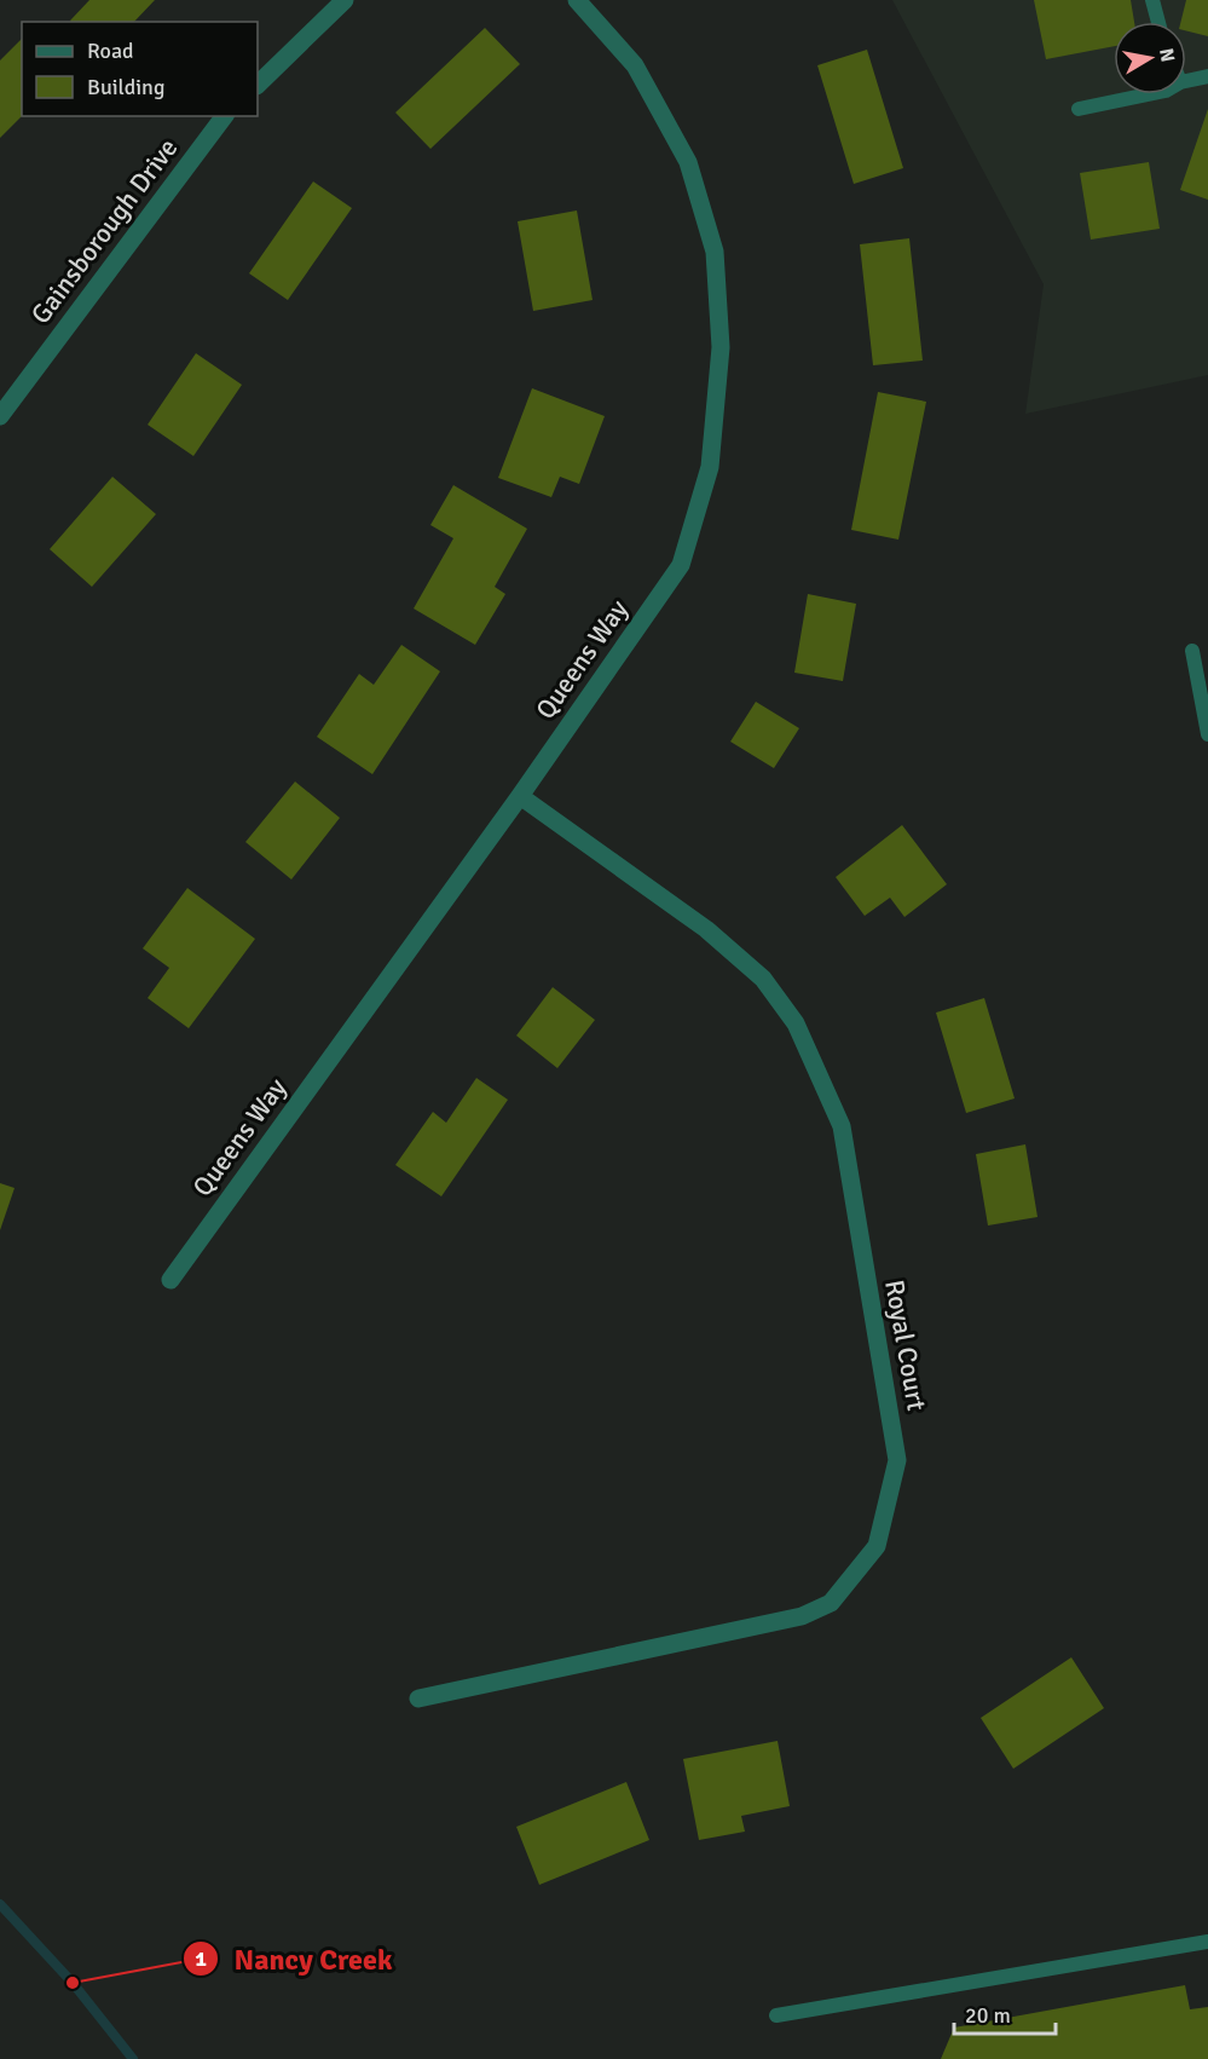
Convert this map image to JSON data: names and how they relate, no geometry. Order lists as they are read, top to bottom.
{
  "streets": {
    "street": ["Gainsborough Drive", "Queens Way", "Royal Court"]
  },
  "crossings": [
    ["Queens Way", "Royal Court"]
  ],
  "places": ["Nancy Creek"],
  "legend": ["Road", "Building"],
  "scale_bar": "20 m",
  "north": "right"
}
